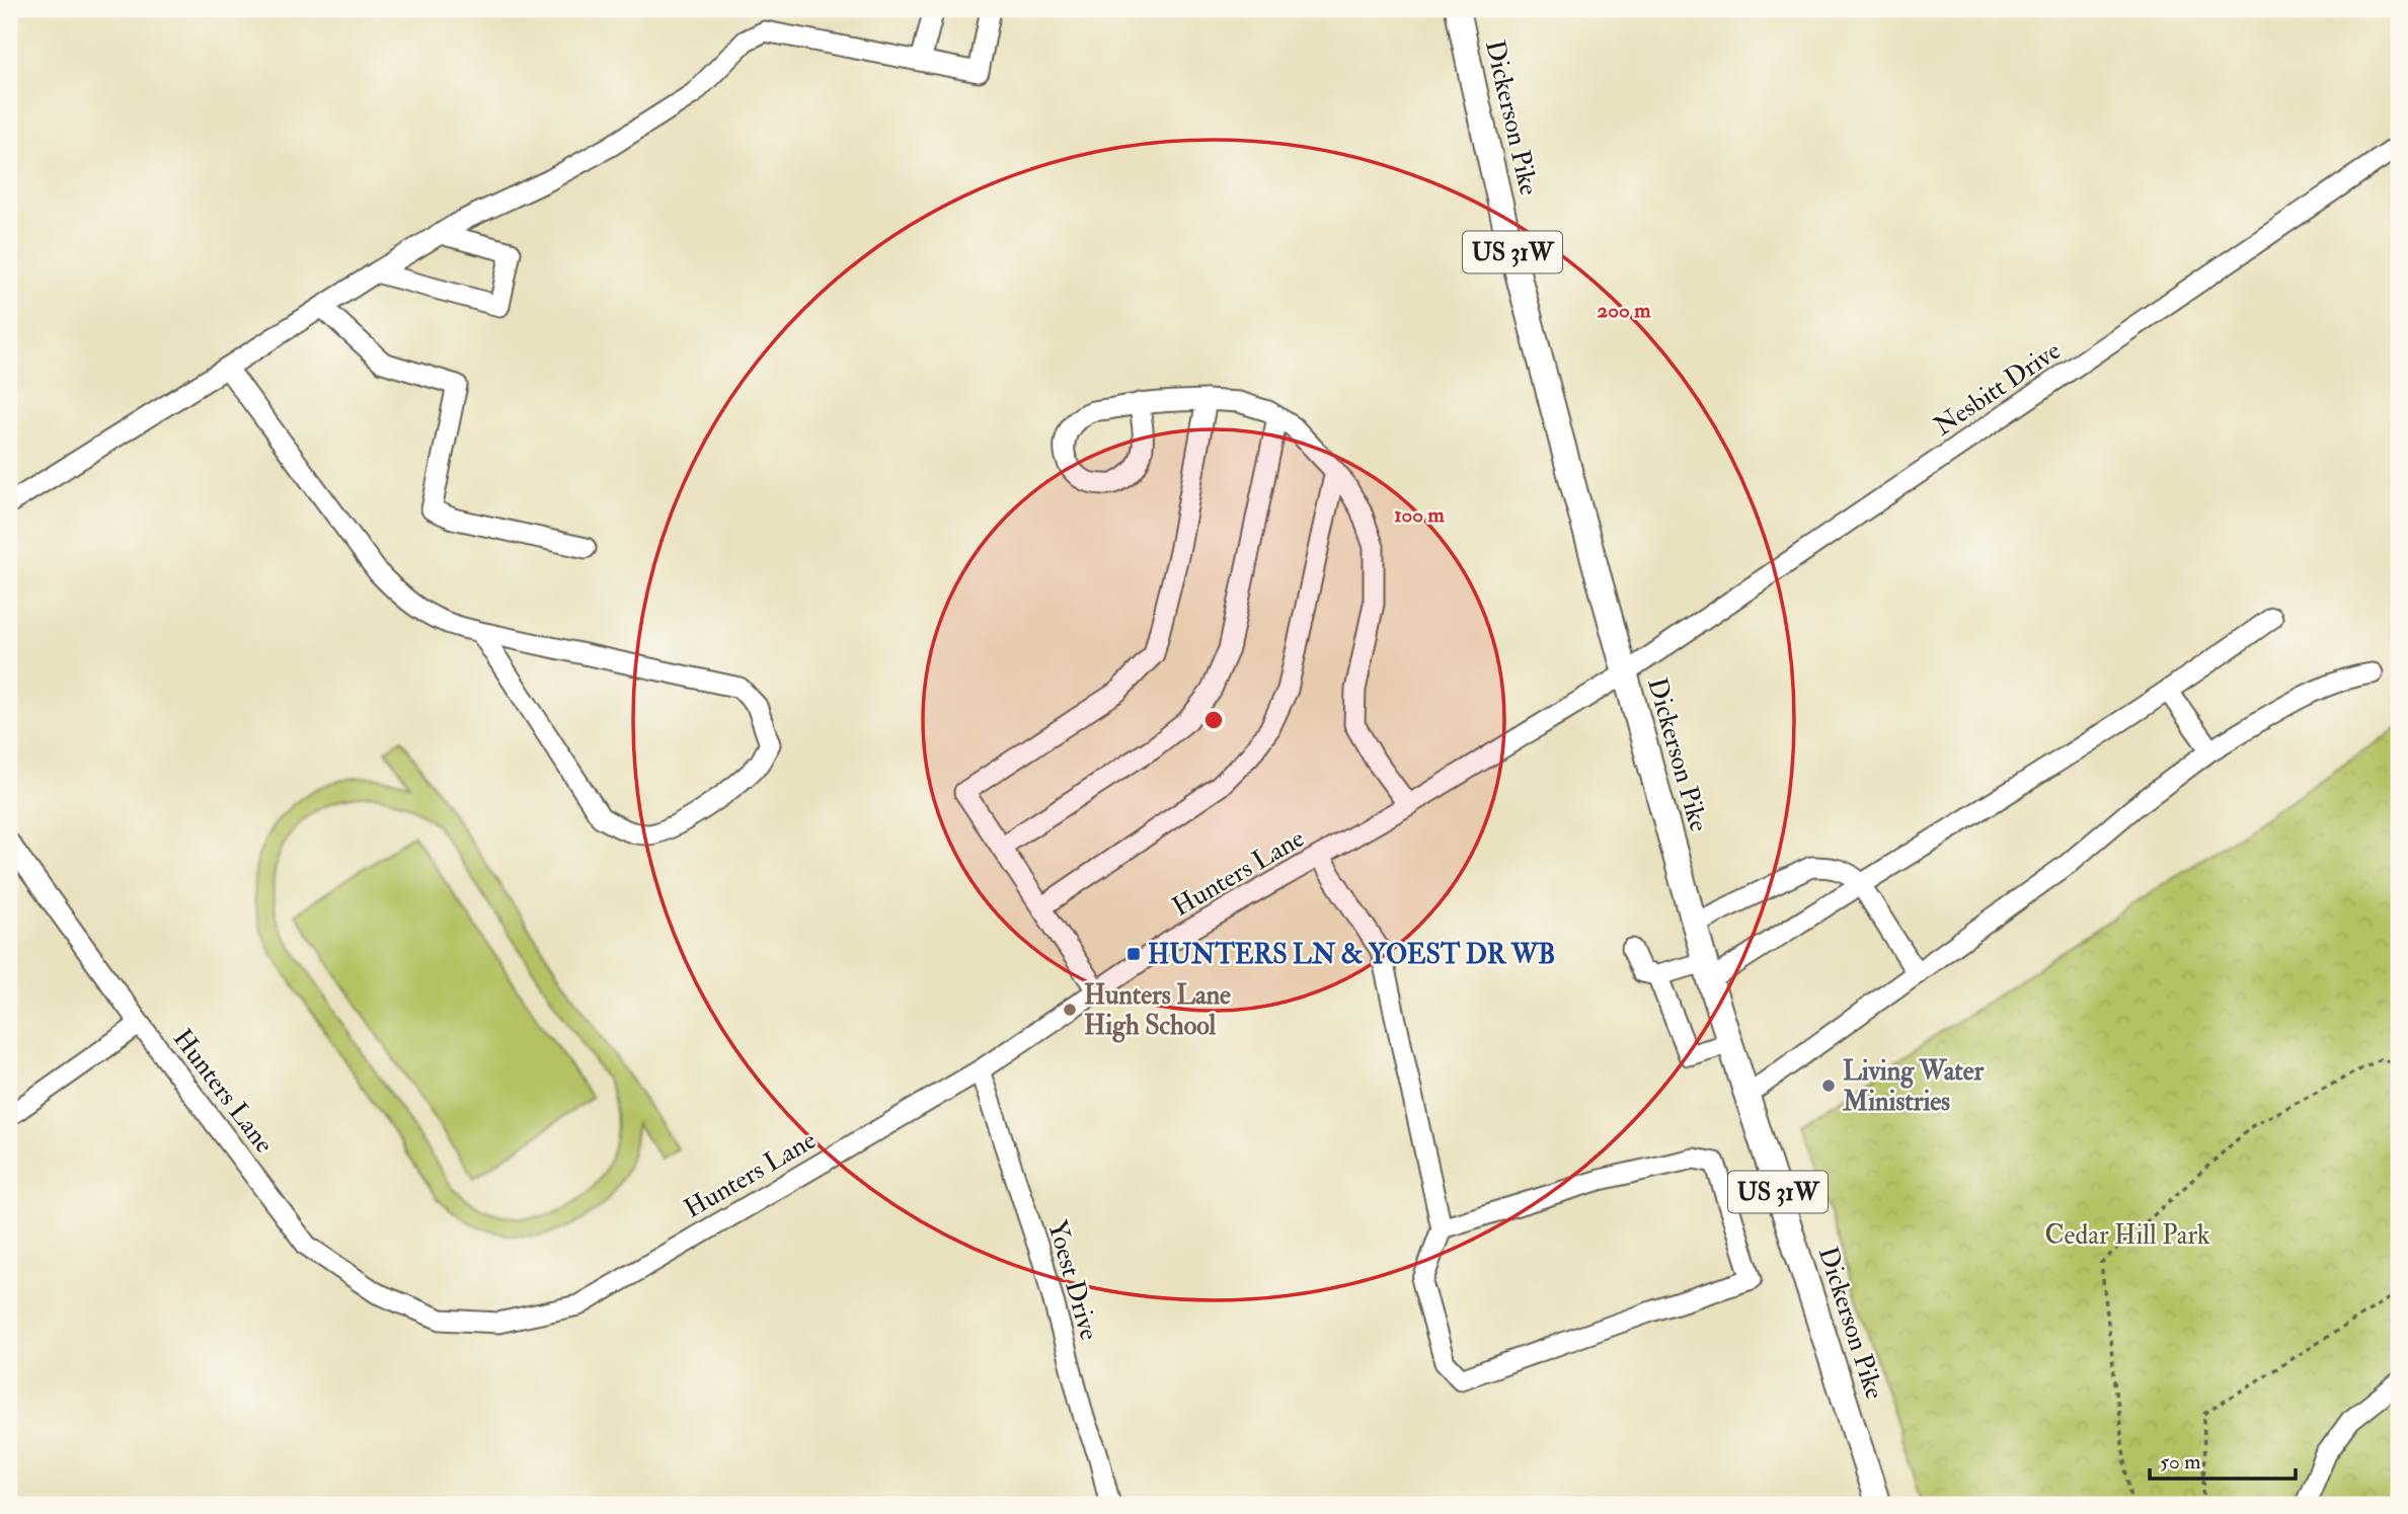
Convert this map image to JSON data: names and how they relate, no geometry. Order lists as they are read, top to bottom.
{
  "streets": {
    "main road": ["Dickerson Pike", "US 31W"],
    "street": ["Nesbitt Drive", "Hunters Lane", "Yoest Drive"]
  },
  "crossings": [
    ["Dickerson Pike", "Nesbitt Drive"],
    ["Dickerson Pike", "Hunters Lane"],
    ["Nesbitt Drive", "Hunters Lane"],
    ["Hunters Lane", "Yoest Drive"]
  ],
  "parks": ["Cedar Hill Park"],
  "places": {
    "transit": ["HUNTERS LN & YOEST DR WB"],
    "other": ["Hunters Lane High School", "Living Water Ministries"]
  },
  "scale_bar": "50 m",
  "rings": ["200 m", "100 m"]
}
